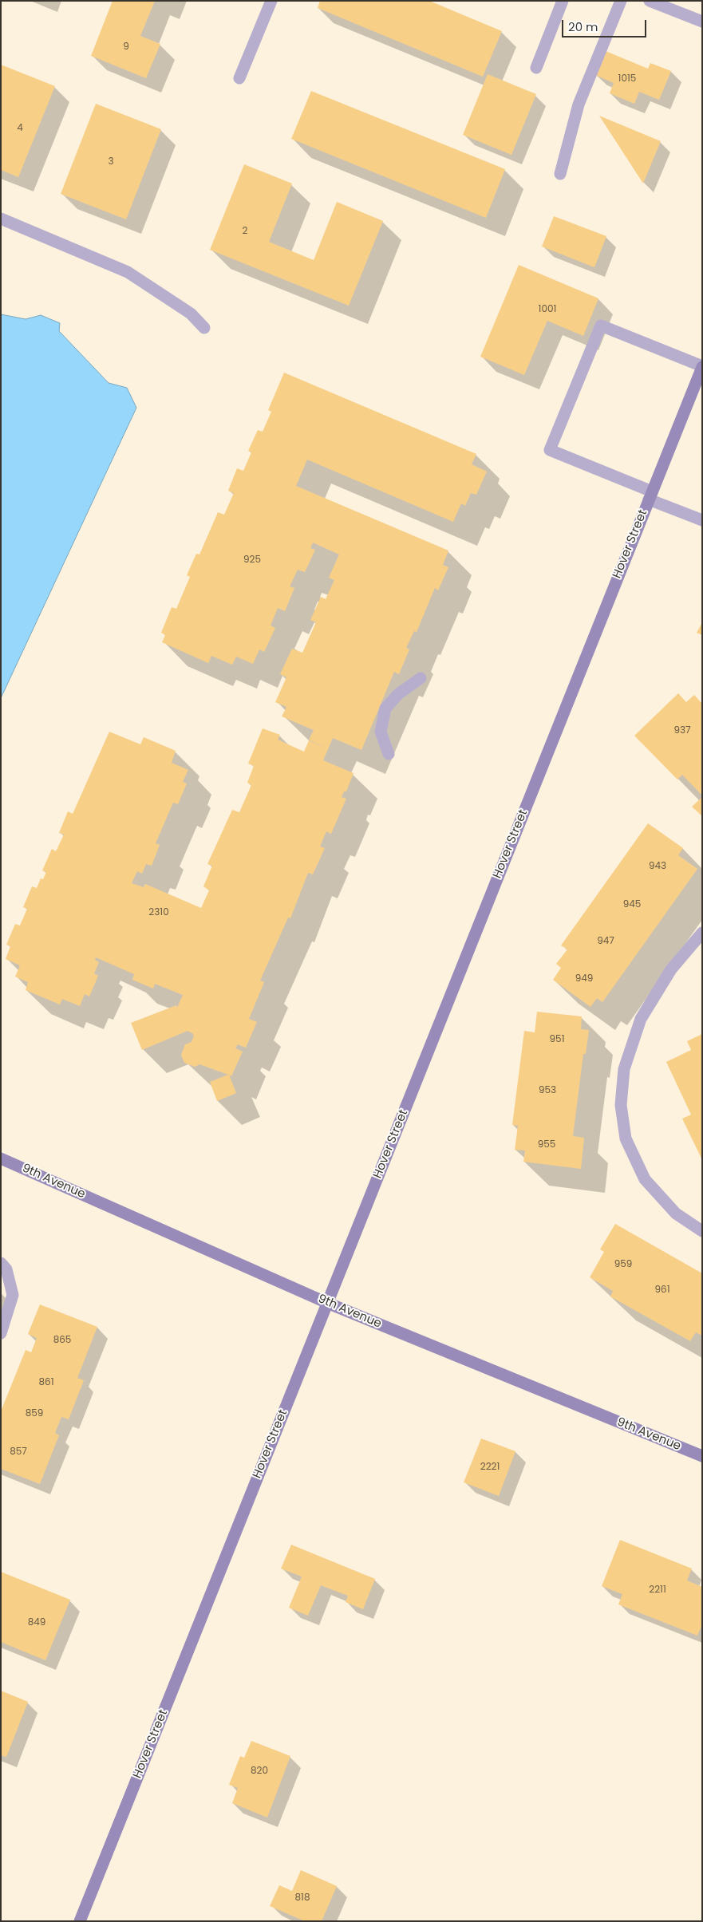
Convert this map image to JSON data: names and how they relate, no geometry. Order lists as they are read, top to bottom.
{
  "streets": {
    "main road": ["Hover Street", "9th Avenue"]
  },
  "crossings": [
    ["Hover Street", "9th Avenue"]
  ],
  "house_numbers": [
    "9",
    "1015",
    "4",
    "3",
    "2",
    "1001",
    "925",
    "937",
    "943",
    "945",
    "2310",
    "947",
    "949",
    "951",
    "953",
    "955",
    "959",
    "961",
    "865",
    "861",
    "859",
    "857",
    "2221",
    "2211",
    "849",
    "820",
    "818"
  ],
  "scale_bar": "20 m"
}
